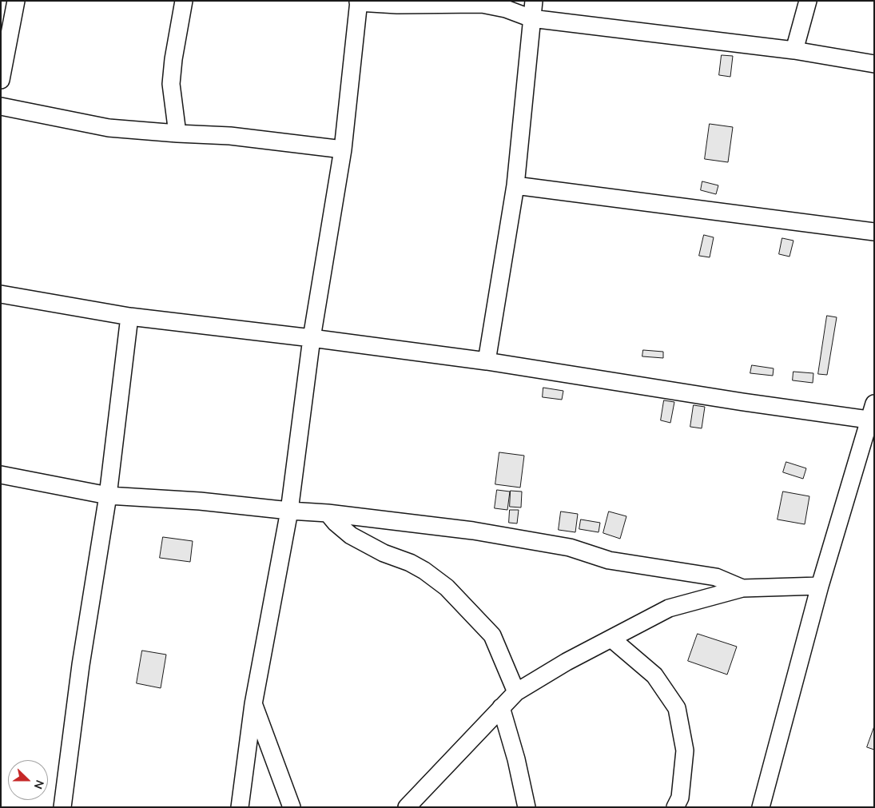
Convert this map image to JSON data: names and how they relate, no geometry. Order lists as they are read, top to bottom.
{
  "north": "right"
}
